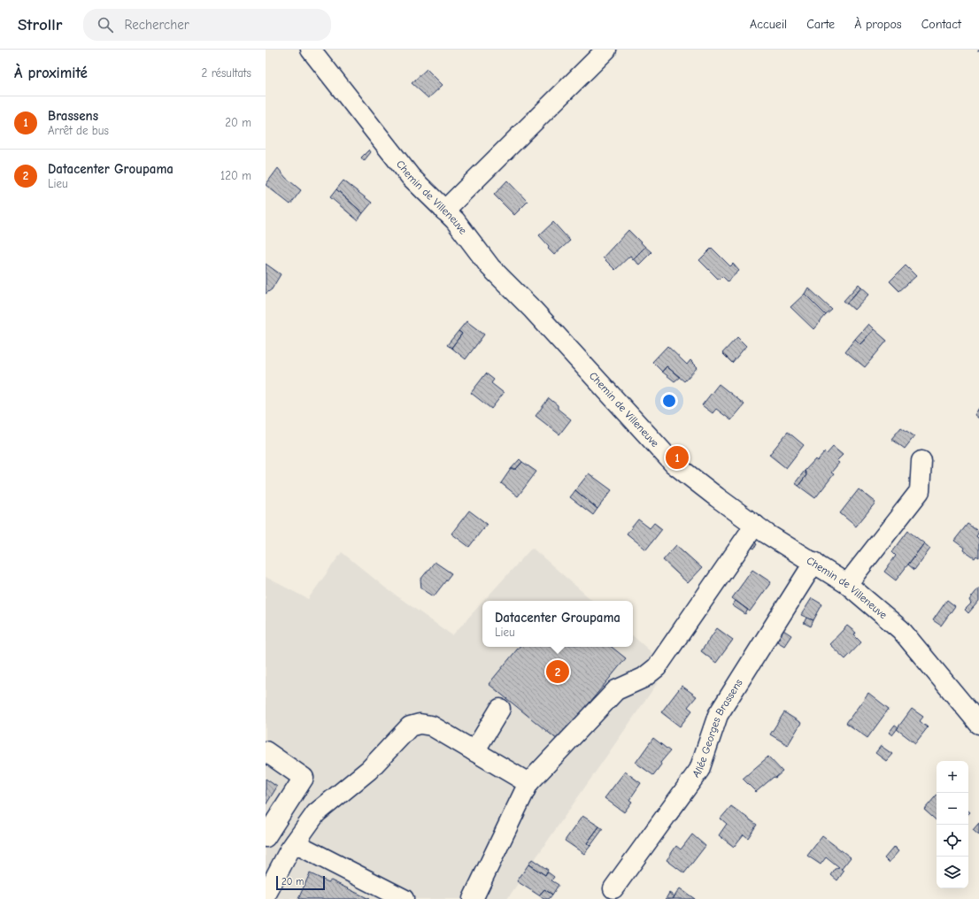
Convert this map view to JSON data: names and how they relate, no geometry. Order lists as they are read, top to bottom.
{
  "streets": {
    "street": ["Chemin de Villeneuve", "Allée Georges Brassens"]
  },
  "crossings": [
    ["Chemin de Villeneuve", "Allée Georges Brassens"]
  ],
  "scale_bar": "20 m",
  "page": {
    "header": "Strollr",
    "search": "Rechercher",
    "nav": [
      "Accueil",
      "Carte",
      "À propos",
      "Contact"
    ],
    "heading": ["À proximité", "2 résultats"],
    "list": [
      {
        "mark": "1",
        "name": "Brassens",
        "note": "Arrêt de bus",
        "value": "20 m"
      },
      {
        "mark": "2",
        "name": "Datacenter Groupama",
        "note": "Lieu",
        "value": "120 m"
      }
    ],
    "pins": ["1", "2"],
    "popup": ["Datacenter Groupama", "Lieu"],
    "map_buttons": ["+", "−"],
    "scale": "20 m"
  }
}
